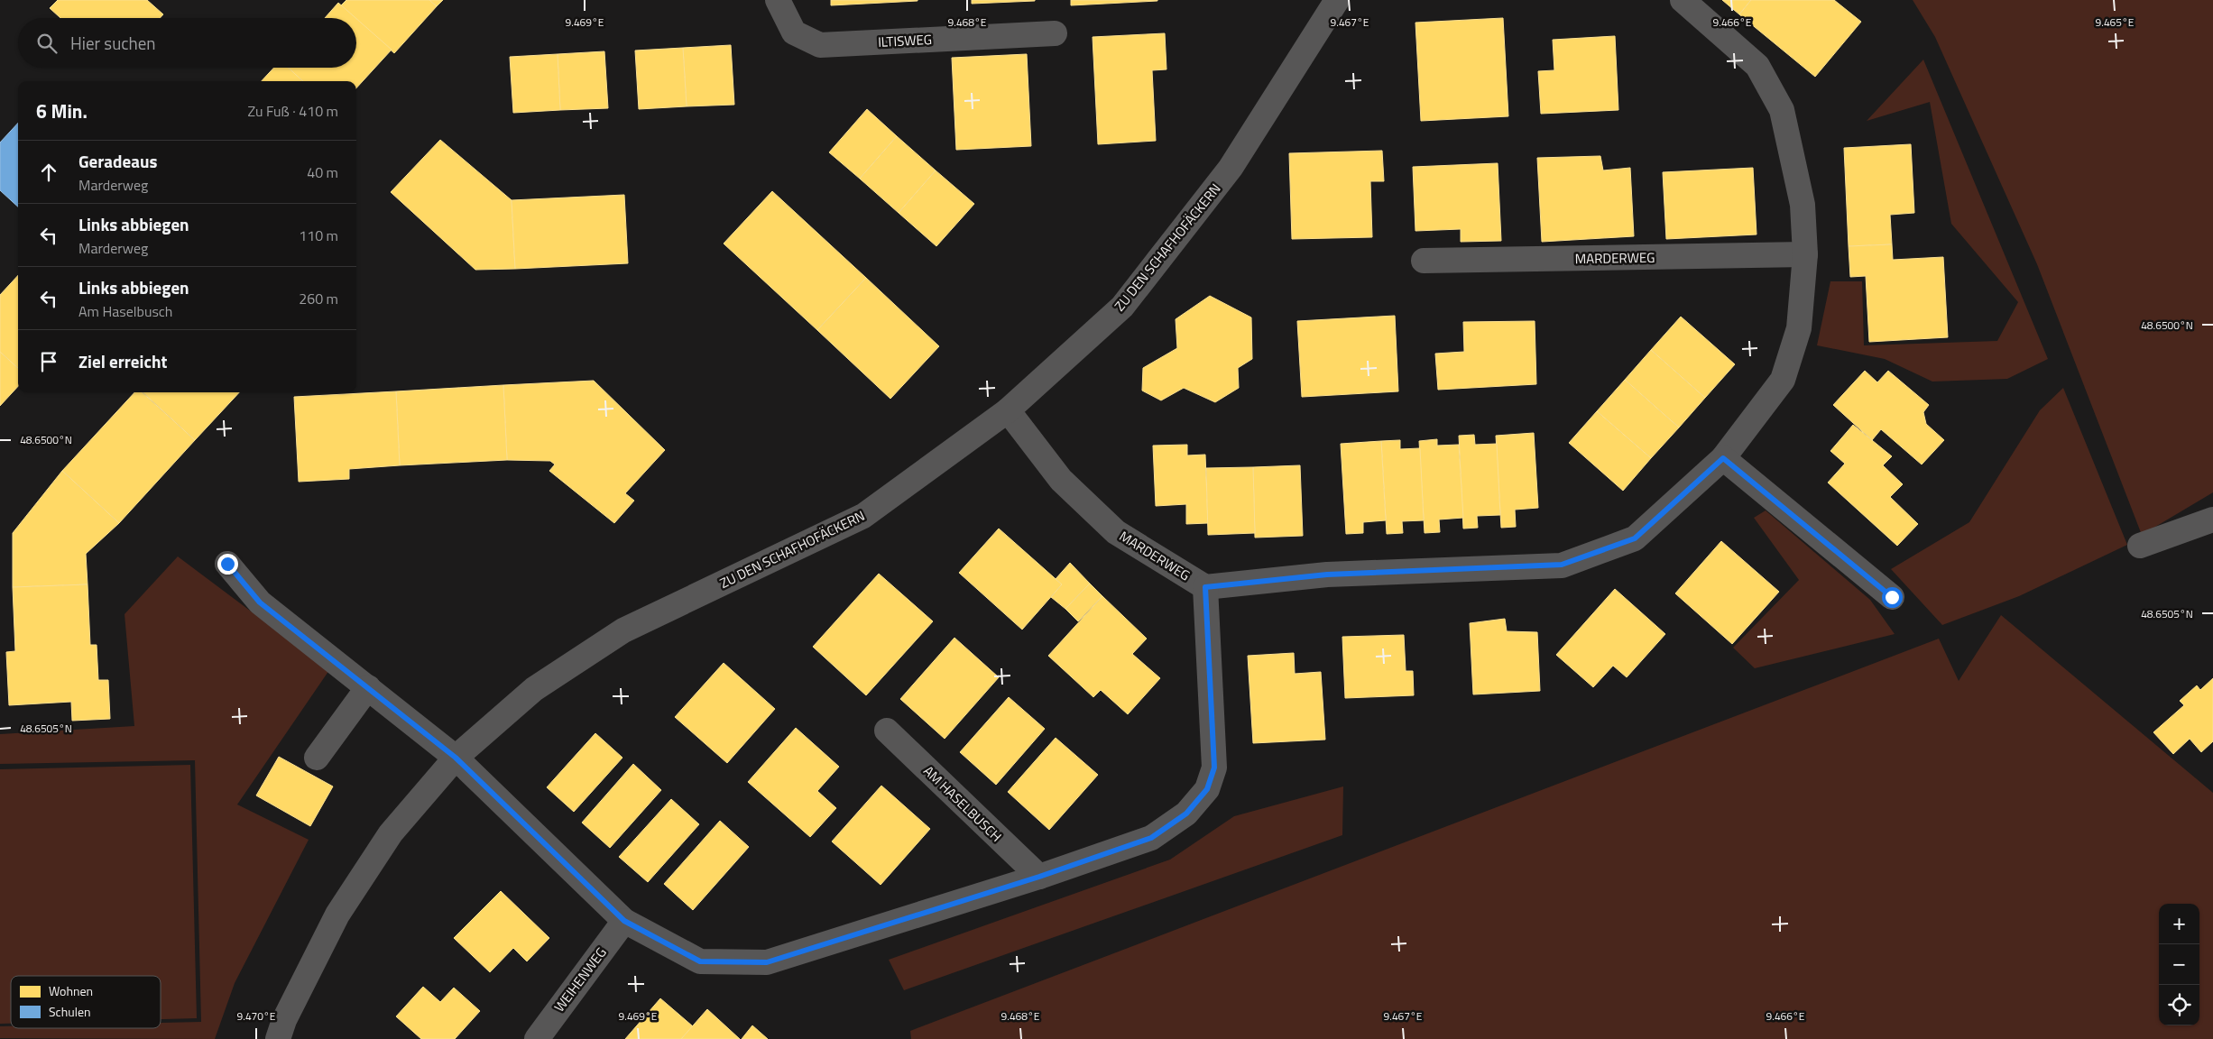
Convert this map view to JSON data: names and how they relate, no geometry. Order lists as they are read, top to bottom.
{
  "streets": {
    "street": [
      "ILTISWEG",
      "ZU DEN SCHAFHOFÄCKERN",
      "MARDERWEG",
      "AM HASELBUSCH",
      "WEIHENWEG"
    ]
  },
  "crossings": [
    ["ZU DEN SCHAFHOFÄCKERN", "MARDERWEG"]
  ],
  "legend": ["Wohnen", "Schulen"],
  "page": {
    "search": "Hier suchen",
    "heading": ["6 Min.", "Zu Fuß · 410 m"],
    "list": [
      ["Geradeaus", "Marderweg", "40 m"],
      ["Links abbiegen", "Marderweg", "110 m"],
      ["Links abbiegen", "Am Haselbusch", "260 m"],
      "Ziel erreicht"
    ],
    "map_buttons": ["+", "−"]
  },
  "coordinates": [
    "9.469°E",
    "9.468°E",
    "9.467°E",
    "9.466°E",
    "9.465°E",
    "48.6500°N",
    "48.6505°N",
    "9.470°E"
  ]
}
